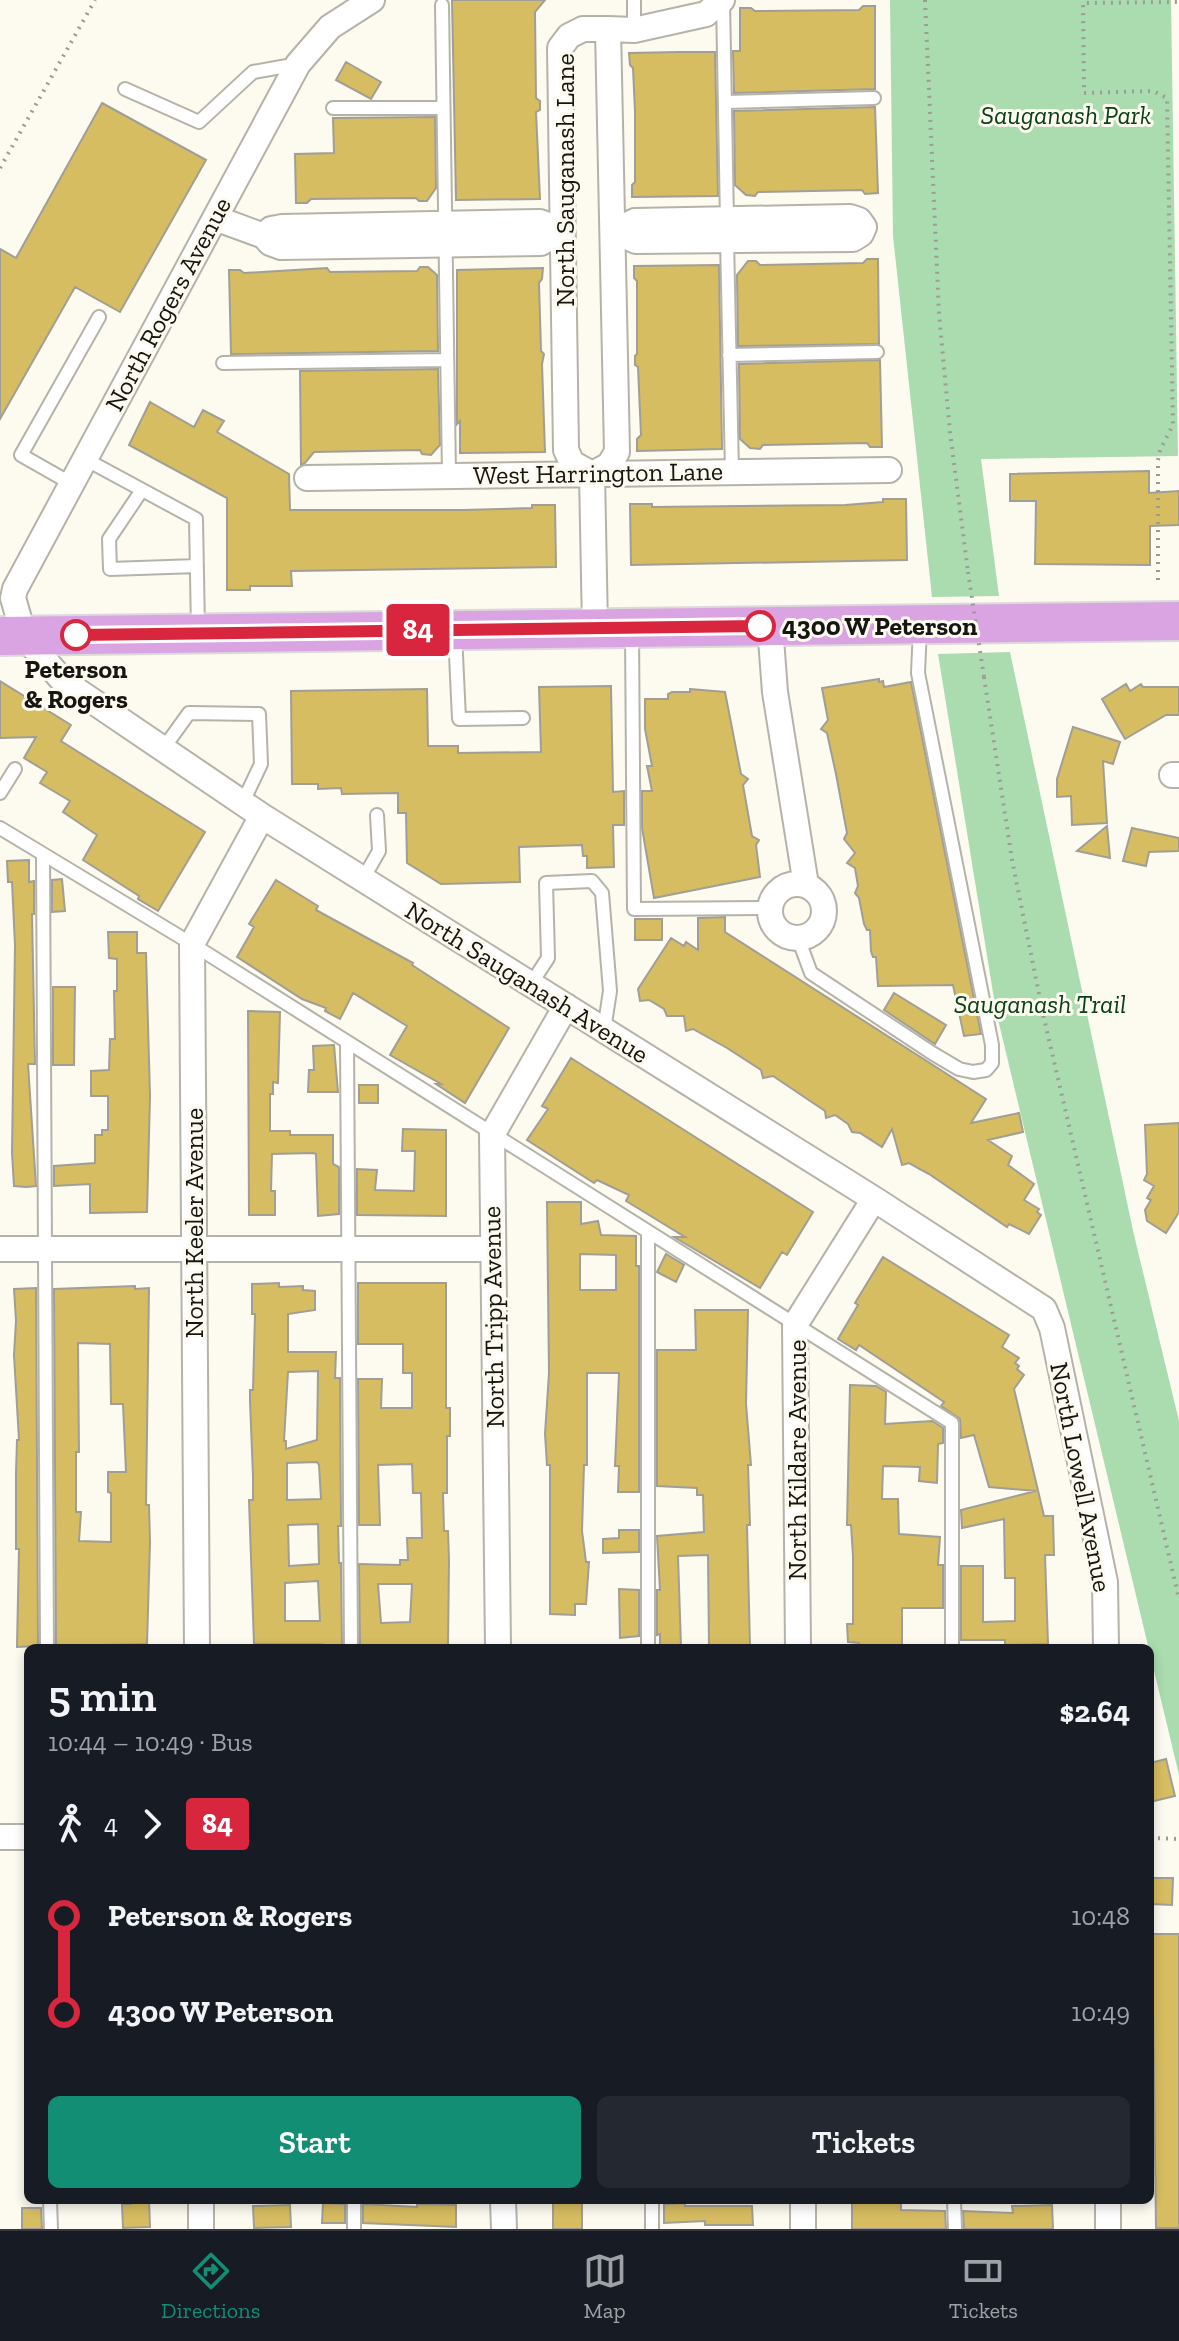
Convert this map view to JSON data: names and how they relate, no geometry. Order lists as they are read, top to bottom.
{
  "streets": {
    "street": [
      "North Sauganash Lane",
      "North Rogers Avenue",
      "West Harrington Lane",
      "North Sauganash Avenue",
      "North Keeler Avenue",
      "North Tripp Avenue",
      "North Kildare Avenue",
      "North Lowell Avenue"
    ]
  },
  "crossings": [
    ["North Sauganash Lane", "West Harrington Lane"],
    ["North Rogers Avenue", "North Sauganash Avenue"],
    ["North Sauganash Avenue", "North Keeler Avenue"],
    ["North Sauganash Avenue", "North Tripp Avenue"],
    ["North Sauganash Avenue", "North Kildare Avenue"],
    ["North Sauganash Avenue", "North Lowell Avenue"]
  ],
  "parks": ["Sauganash Park", "Sauganash Trail"],
  "places": ["4300 W Peterson", "Peterson & Rogers"],
  "lines": ["bus line 84"],
  "page": {
    "on_map": "84",
    "heading": ["5 min", "10:44 – 10:49 · Bus", "$2.64"],
    "legs": ["4", "84"],
    "list": [
      {
        "name": "Peterson & Rogers",
        "value": "10:48"
      },
      {
        "name": "4300 W Peterson",
        "value": "10:49"
      }
    ],
    "buttons": ["Start", "Tickets"],
    "tabs": ["Directions", "Map", "Tickets"]
  }
}
